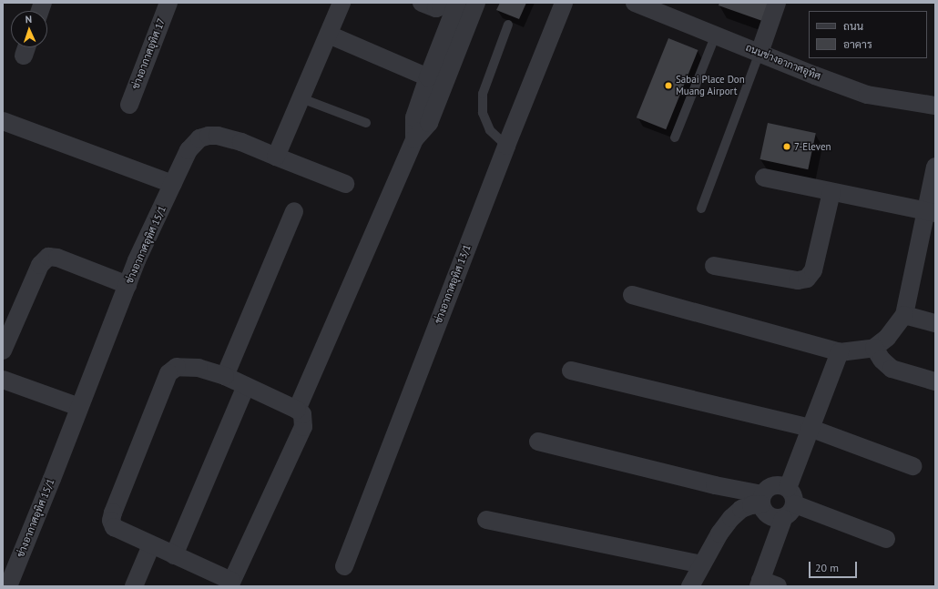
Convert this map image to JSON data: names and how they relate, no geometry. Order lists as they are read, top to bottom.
{
  "streets": {
    "street": [
      "ช่างอากาศอุทิศ 17",
      "ถนนช่างอากาศอุทิศ",
      "ช่างอากาศอุทิศ 15/1",
      "ช่างอากาศอุทิศ 13/1"
    ]
  },
  "places": ["Sabai Place Don Muang Airport", "7-Eleven"],
  "legend": ["ถนน", "อาคาร"],
  "scale_bar": "20 m",
  "north": "top"
}
